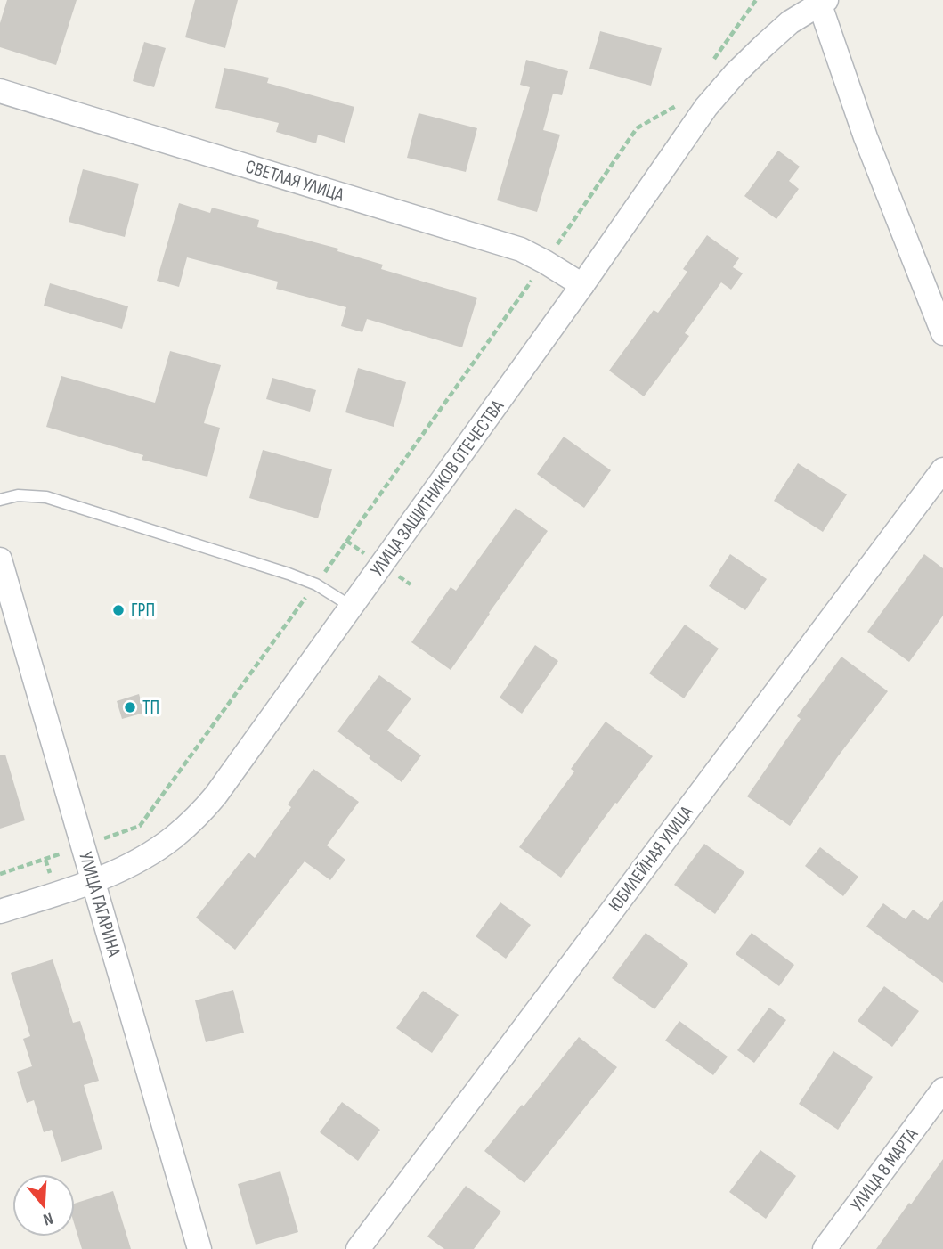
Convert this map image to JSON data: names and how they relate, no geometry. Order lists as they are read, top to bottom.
{
  "streets": {
    "street": [
      "СВЕТЛАЯ УЛИЦА",
      "УЛИЦА ЗАЩИТНИКОВ ОТЕЧЕСТВА",
      "ЮБИЛЕЙНАЯ УЛИЦА",
      "УЛИЦА ГАГАРИНА",
      "УЛИЦА 8 МАРТА"
    ]
  },
  "crossings": [
    ["СВЕТЛАЯ УЛИЦА", "УЛИЦА ЗАЩИТНИКОВ ОТЕЧЕСТВА"],
    ["УЛИЦА ЗАЩИТНИКОВ ОТЕЧЕСТВА", "УЛИЦА ГАГАРИНА"]
  ],
  "places": ["ГРП", "ТП"],
  "north": "bottom"
}
